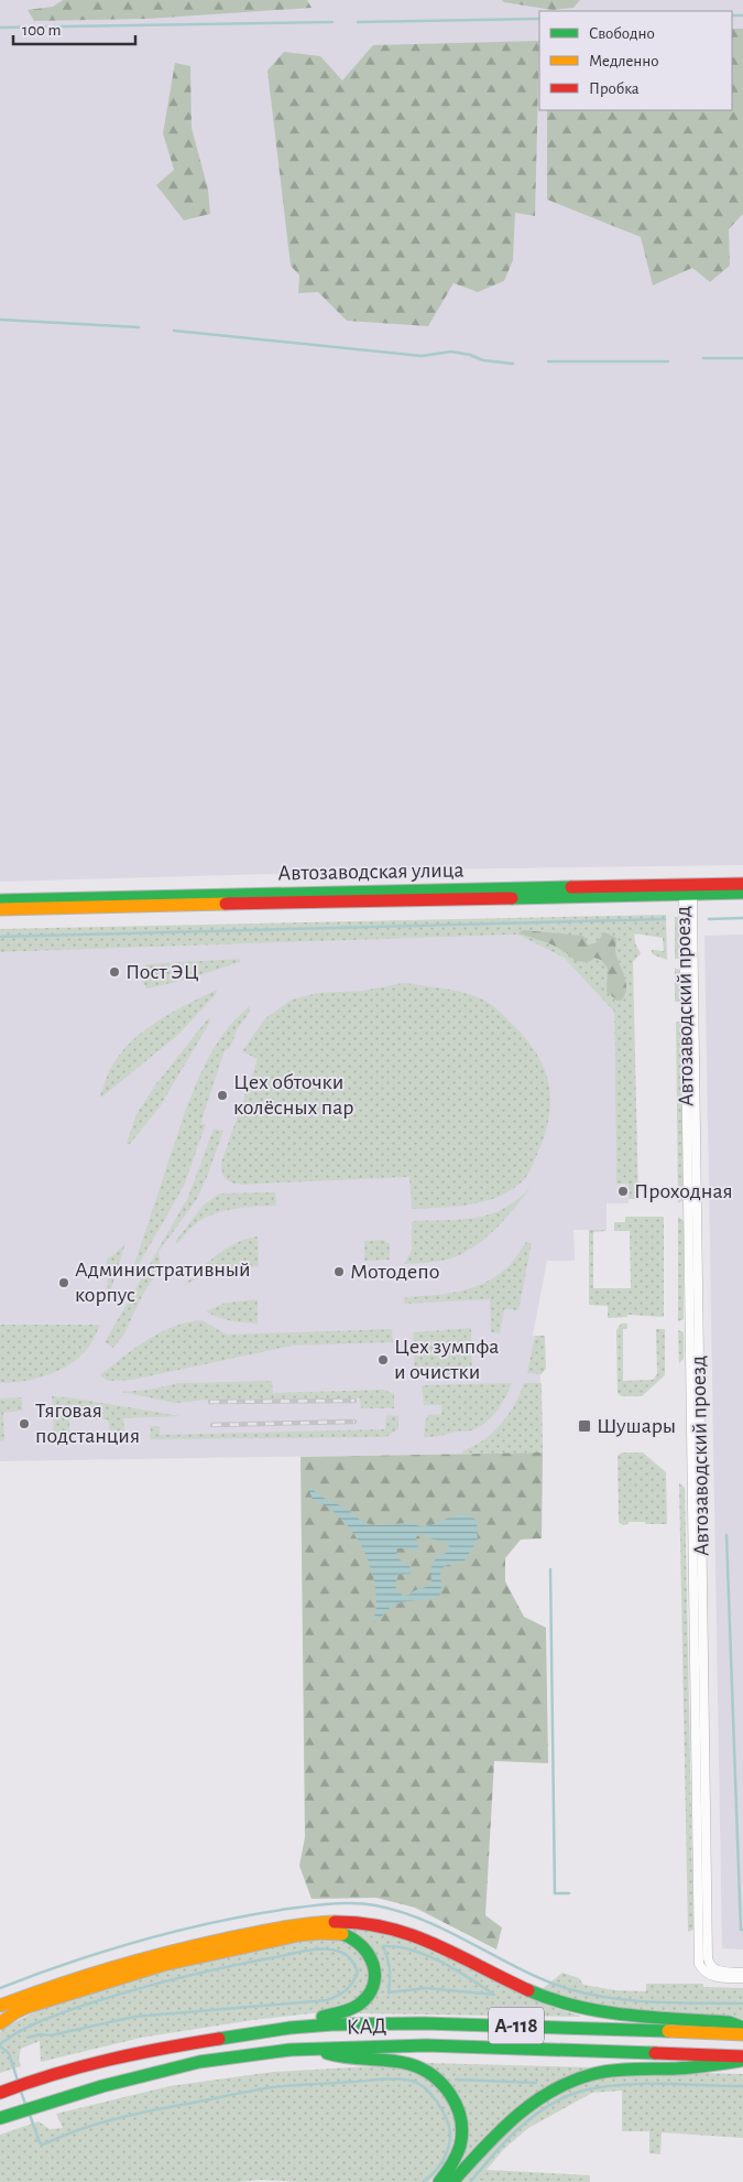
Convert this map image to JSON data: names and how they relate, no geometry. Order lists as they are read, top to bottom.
{
  "streets": {
    "main road": ["Автозаводская улица", "А-118", "КАД"],
    "street": ["Автозаводский проезд"]
  },
  "crossings": [
    ["Автозаводская улица", "Автозаводский проезд"]
  ],
  "places": {
    "other": [
      "Пост ЭЦ",
      "Цех обточки колёсных пар",
      "Проходная",
      "Мотодепо",
      "Административный корпус",
      "Цех зумпфа и очистки",
      "Тяговая подстанция"
    ],
    "transit": ["Шушары"]
  },
  "legend": ["Свободно", "Медленно", "Пробка"],
  "scale_bar": "100 m"
}
